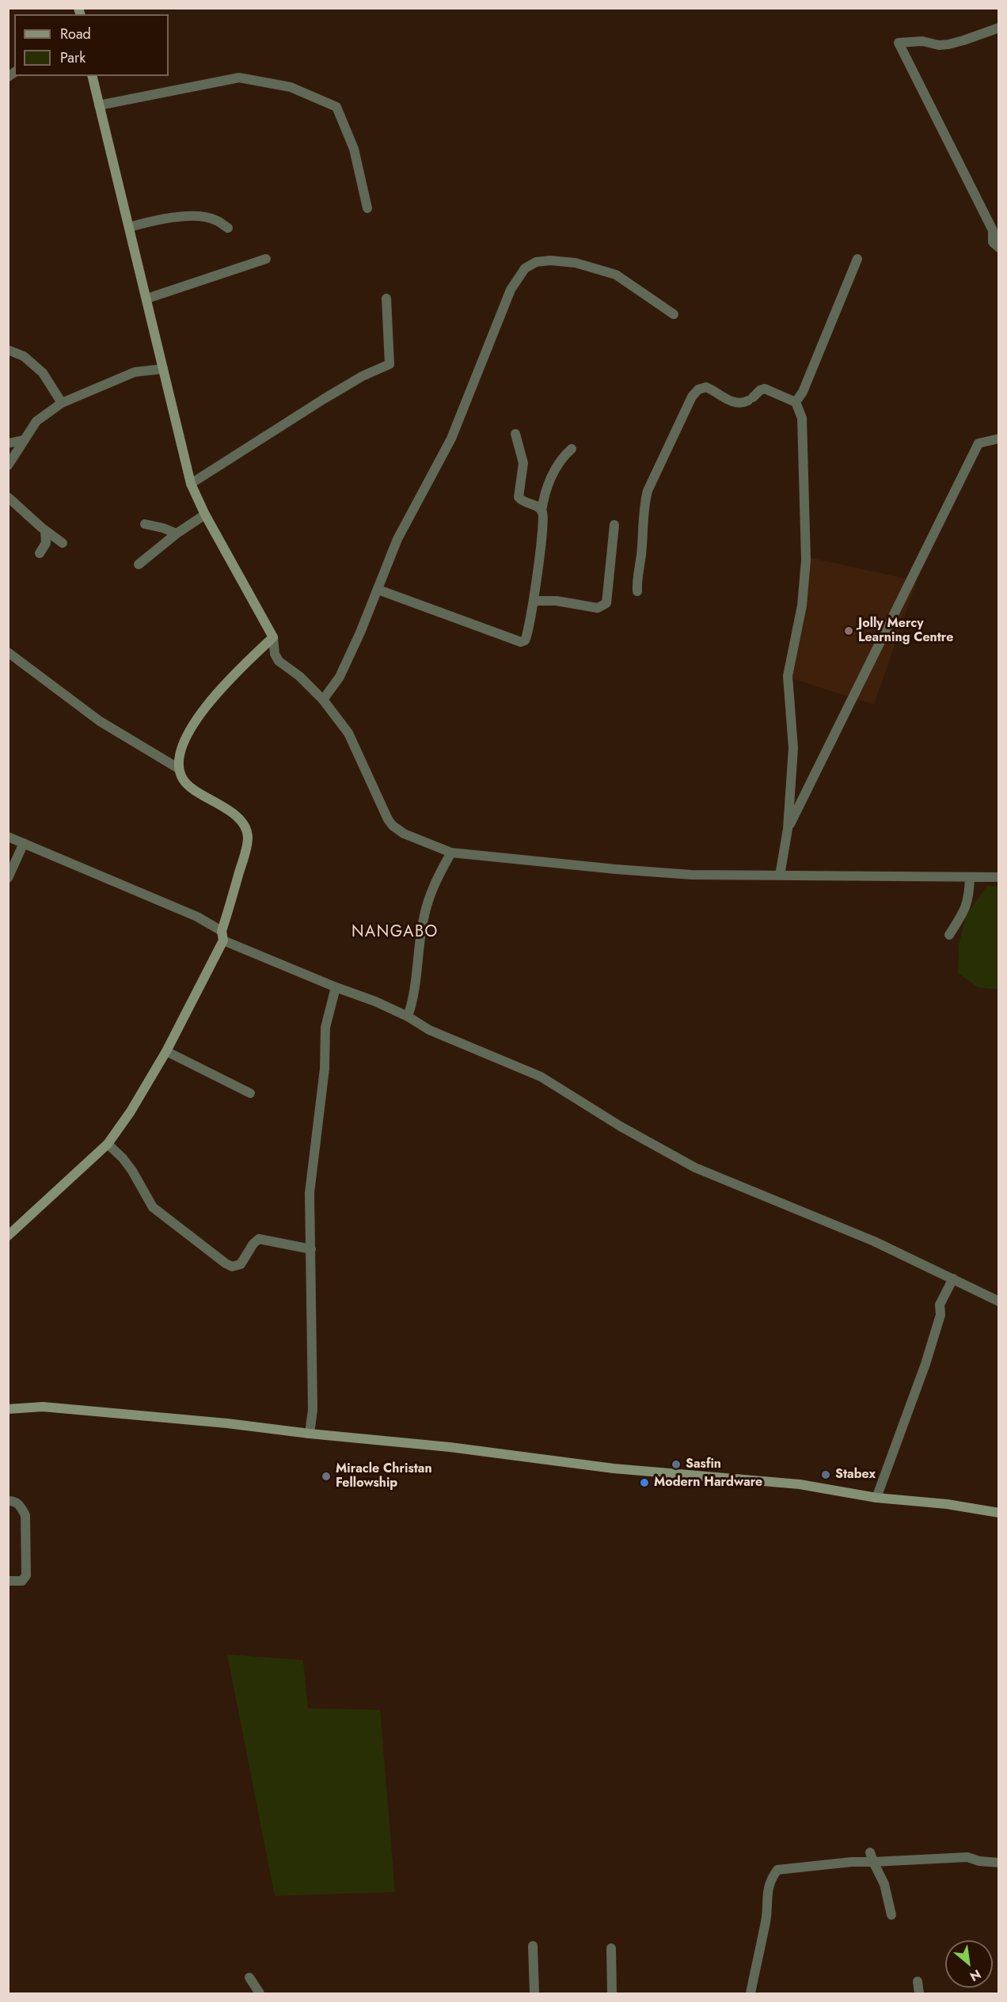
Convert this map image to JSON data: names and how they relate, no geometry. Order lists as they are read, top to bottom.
{
  "districts": ["NANGABO"],
  "places": [
    "Jolly Mercy Learning Centre",
    "Sasfin",
    "Stabex",
    "Miracle Christan Fellowship",
    "Modern Hardware"
  ],
  "legend": ["Road", "Park"],
  "north": "bottom right"
}
